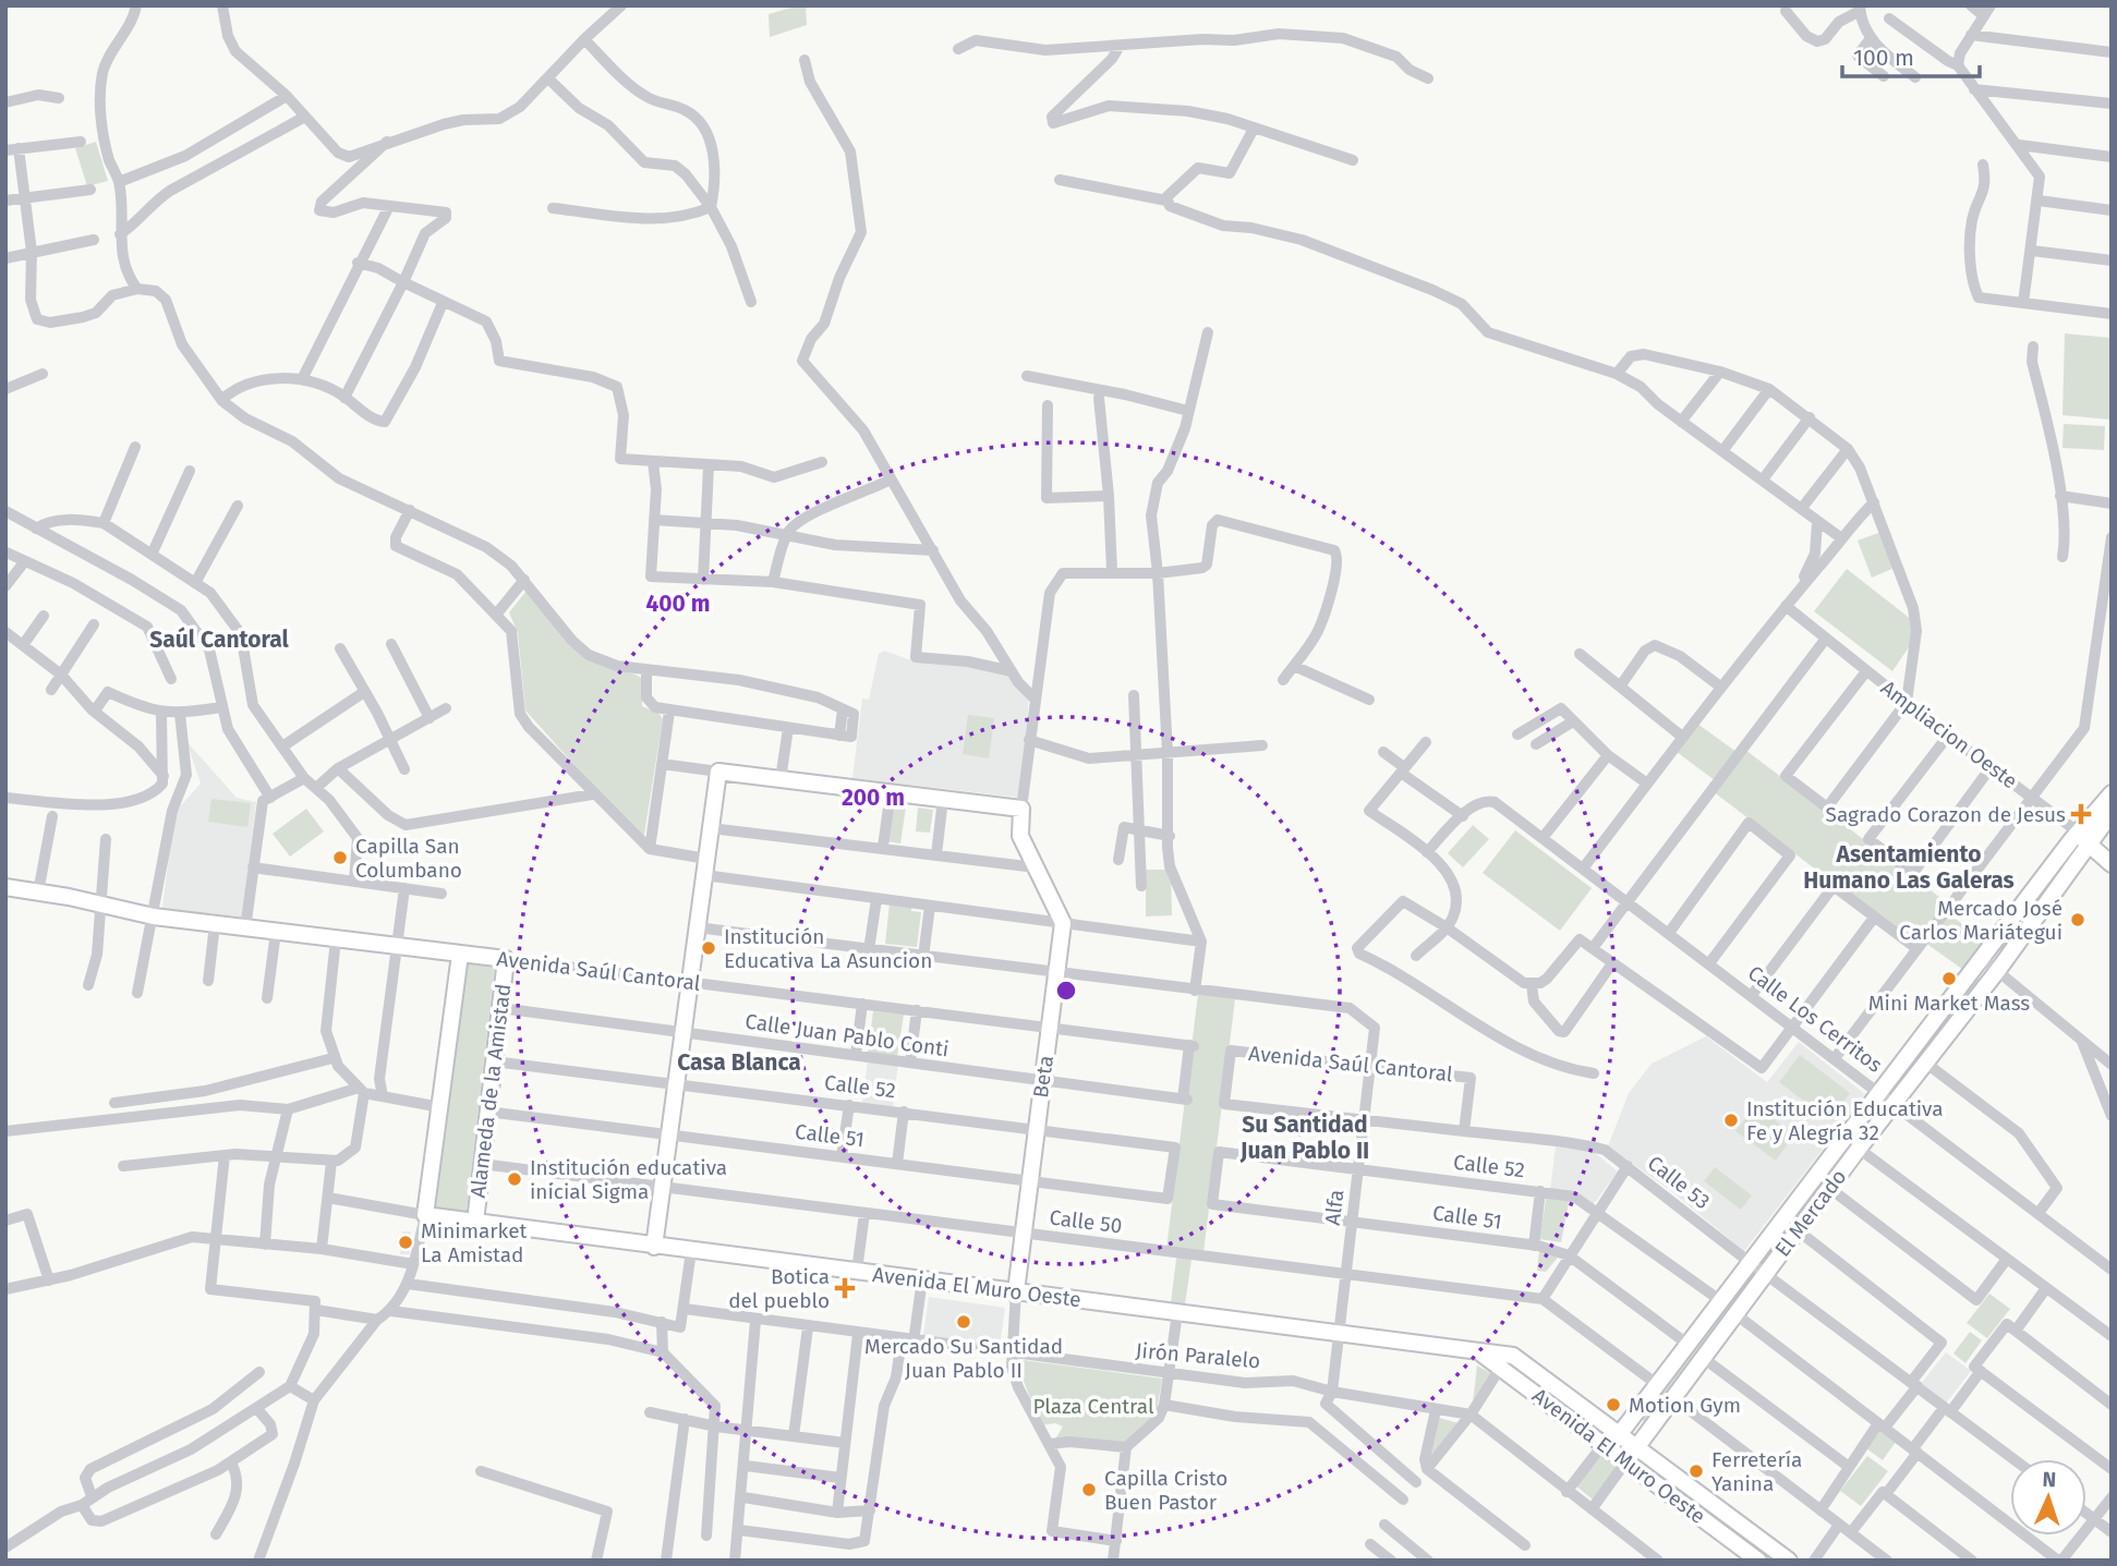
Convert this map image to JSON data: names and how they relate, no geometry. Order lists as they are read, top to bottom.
{
  "streets": {
    "street": [
      "Ampliacion Oeste",
      "Avenida Saúl Cantoral",
      "Calle Los Cerritos",
      "Calle Juan Pablo Conti",
      "Beta",
      "Calle 52",
      "Alameda de la Amistad",
      "Calle 51",
      "Calle 53",
      "Alfa",
      "El Mercado",
      "Calle 50",
      "Avenida El Muro Oeste",
      "Jirón Paralelo"
    ]
  },
  "crossings": [
    ["Ampliacion Oeste", "El Mercado"],
    ["Avenida Saúl Cantoral", "Calle Juan Pablo Conti"],
    ["Avenida Saúl Cantoral", "Beta"],
    ["Avenida Saúl Cantoral", "Alameda de la Amistad"],
    ["Avenida Saúl Cantoral", "Calle 53"],
    ["Avenida Saúl Cantoral", "Alfa"],
    ["Calle Los Cerritos", "El Mercado"],
    ["Calle Juan Pablo Conti", "Beta"],
    ["Calle Juan Pablo Conti", "Alameda de la Amistad"],
    ["Beta", "Calle 52"],
    ["Beta", "Calle 51"],
    ["Beta", "Calle 50"],
    ["Beta", "Avenida El Muro Oeste"],
    ["Beta", "Jirón Paralelo"],
    ["Calle 52", "Alameda de la Amistad"],
    ["Calle 52", "Calle 51"],
    ["Calle 52", "Alfa"],
    ["Calle 52", "El Mercado"],
    ["Alameda de la Amistad", "Calle 51"],
    ["Alameda de la Amistad", "Calle 50"],
    ["Alameda de la Amistad", "Avenida El Muro Oeste"],
    ["Calle 51", "Alfa"],
    ["Calle 51", "El Mercado"],
    ["Calle 53", "Alfa"],
    ["Calle 53", "El Mercado"],
    ["Alfa", "Calle 50"],
    ["Alfa", "Avenida El Muro Oeste"],
    ["Alfa", "Jirón Paralelo"],
    ["El Mercado", "Calle 50"],
    ["El Mercado", "Avenida El Muro Oeste"]
  ],
  "districts": [
    "Saúl Cantoral",
    "Asentamiento Humano Las Galeras",
    "Casa Blanca",
    "Su Santidad Juan Pablo II"
  ],
  "parks": ["Plaza Central"],
  "places": {
    "health": ["Sagrado Corazon de Jesus", "Botica del pueblo"],
    "other": [
      "Capilla San Columbano",
      "Mercado José Carlos Mariátegui",
      "Institución Educativa La Asuncion",
      "Mini Market Mass",
      "Institución Educativa Fe y Alegría 32",
      "Institución educativa inicial Sigma",
      "Minimarket La Amistad",
      "Mercado Su Santidad Juan Pablo II",
      "Motion Gym",
      "Ferretería Yanina",
      "Capilla Cristo Buen Pastor"
    ]
  },
  "scale_bar": "100 m",
  "north": "top",
  "rings": ["400 m", "200 m"]
}
